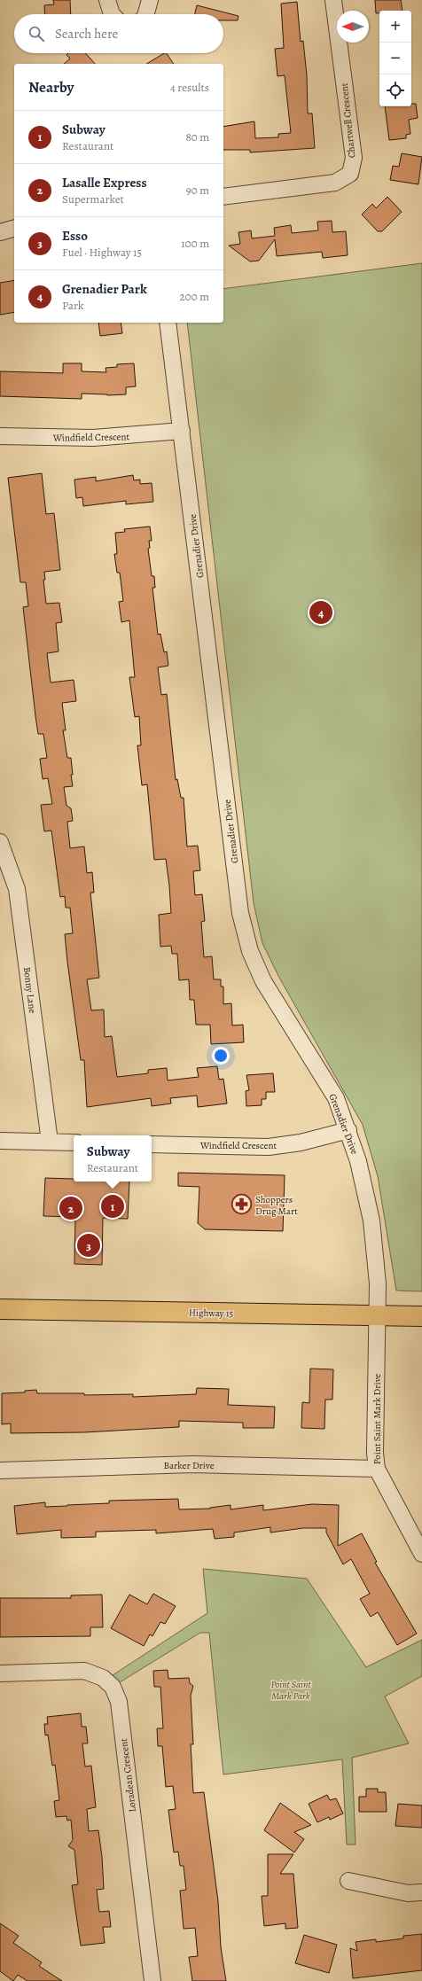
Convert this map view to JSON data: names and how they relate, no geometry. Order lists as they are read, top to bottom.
{
  "streets": {
    "main road": ["Highway 15"],
    "street": [
      "Chartwell Crescent",
      "Windfield Crescent",
      "Grenadier Drive",
      "Bonny Lane",
      "Point Saint Mark Drive",
      "Barker Drive",
      "Loradean Crescent"
    ]
  },
  "crossings": [
    ["Windfield Crescent", "Grenadier Drive"],
    ["Grenadier Drive", "Highway 15"],
    ["Grenadier Drive", "Point Saint Mark Drive"],
    ["Highway 15", "Point Saint Mark Drive"],
    ["Point Saint Mark Drive", "Barker Drive"]
  ],
  "parks": ["Point Saint Mark Park"],
  "places": {
    "pharmacy": ["Shoppers Drug Mart"]
  },
  "north": "left",
  "page": {
    "map_buttons": ["+", "−"],
    "search": "Search here",
    "heading": ["Nearby", "4 results"],
    "list": [
      {
        "mark": "1",
        "name": "Subway",
        "note": "Restaurant",
        "value": "80 m"
      },
      {
        "mark": "2",
        "name": "Lasalle Express",
        "note": "Supermarket",
        "value": "90 m"
      },
      {
        "mark": "3",
        "name": "Esso",
        "note": "Fuel · Highway 15",
        "value": "100 m"
      },
      {
        "mark": "4",
        "name": "Grenadier Park",
        "note": "Park",
        "value": "200 m"
      }
    ],
    "pins": [
      "4",
      "1",
      "2",
      "3"
    ],
    "popup": ["Subway", "Restaurant"]
  }
}
